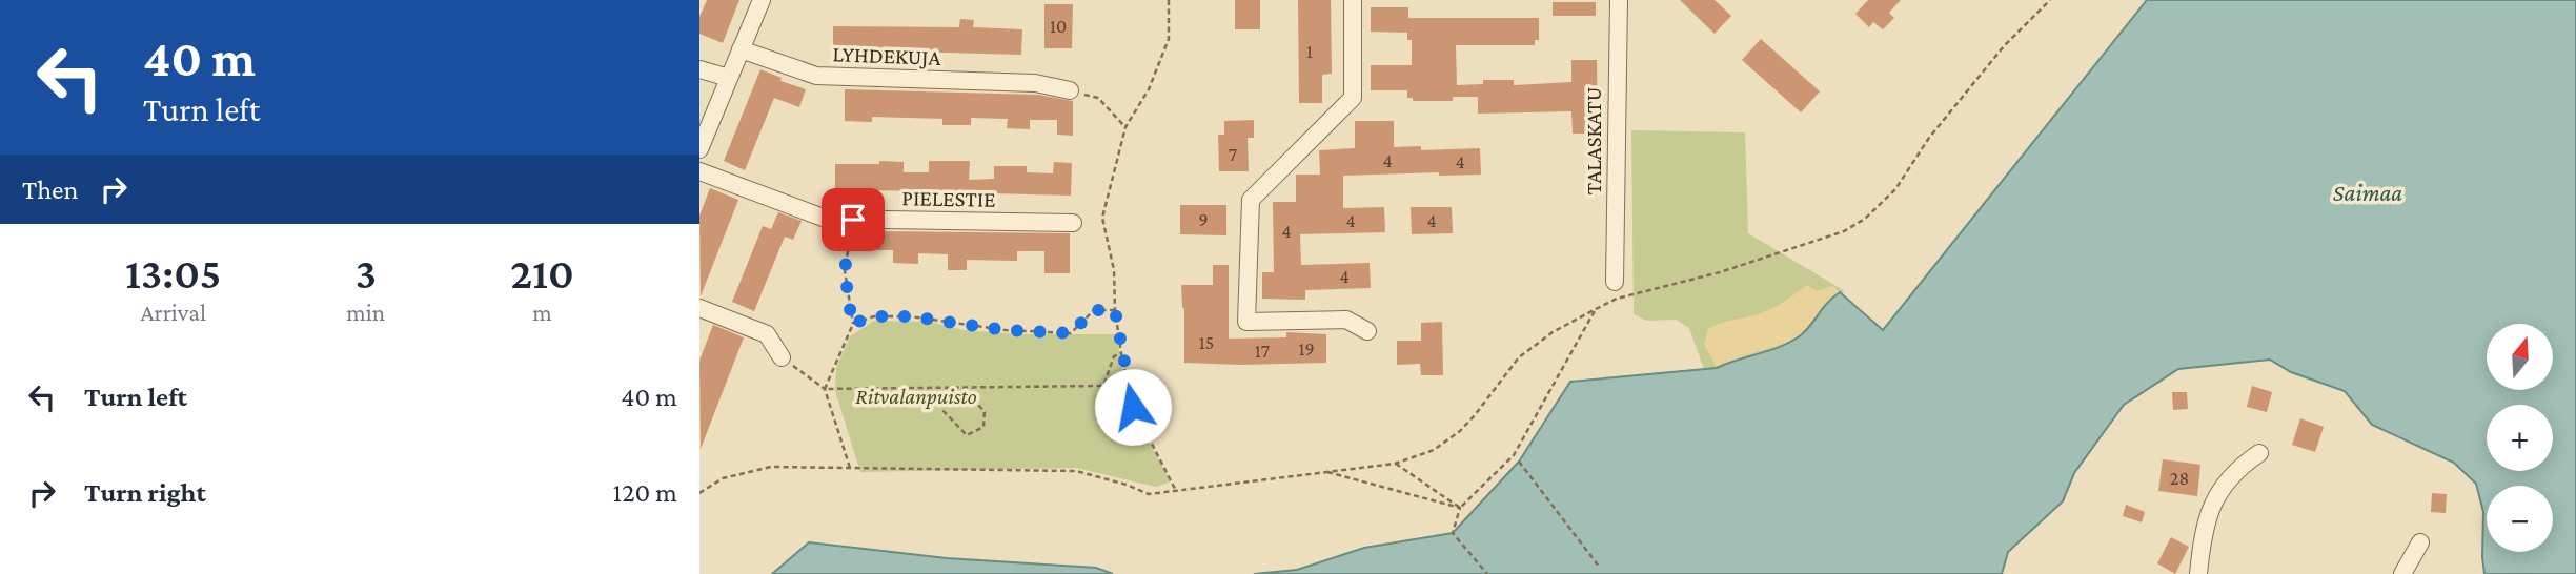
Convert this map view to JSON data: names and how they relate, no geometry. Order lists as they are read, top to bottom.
{
  "streets": {
    "street": ["LYHDEKUJA", "TALASKATU", "PIELESTIE"]
  },
  "water": ["Saimaa"],
  "parks": ["Ritvalanpuisto"],
  "house_numbers": [
    "10",
    "1",
    "7",
    "4",
    "4",
    "9",
    "4",
    "4",
    "4",
    "4",
    "15",
    "19",
    "17",
    "28"
  ],
  "north": "top",
  "page": {
    "turn": ["40 m", "Turn left"],
    "then": "Then",
    "eta": [
      "13:05",
      "Arrival",
      "3",
      "min",
      "210",
      "m"
    ],
    "map_buttons": ["+", "−"],
    "list": [
      {
        "name": "Turn left",
        "value": "40 m"
      },
      {
        "name": "Turn right",
        "value": "120 m"
      }
    ]
  }
}
